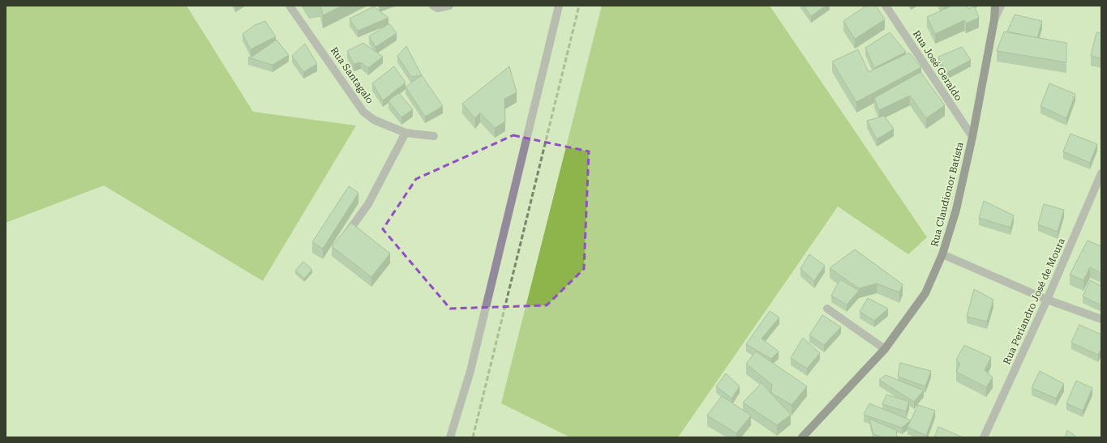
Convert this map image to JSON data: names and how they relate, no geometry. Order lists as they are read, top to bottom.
{
  "streets": {
    "main road": ["Rua Claudionor Batista"],
    "street": ["Rua José Geraldo", "Rua Santagalo", "Rua Periandro José de Moura"]
  },
  "crossings": [
    ["Rua José Geraldo", "Rua Claudionor Batista"]
  ]
}
